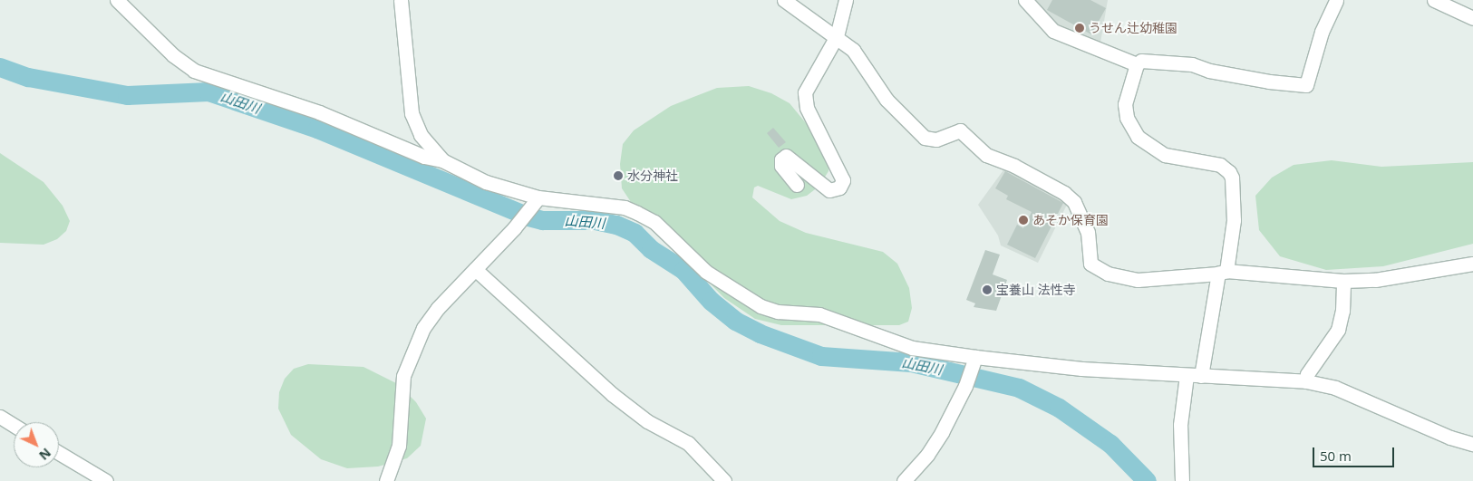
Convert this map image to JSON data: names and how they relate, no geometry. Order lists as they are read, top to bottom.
{
  "water": ["山田川"],
  "places": [
    "うせん辻幼稚園",
    "水分神社",
    "あそか保育園",
    "宝養山 法性寺"
  ],
  "scale_bar": "50 m",
  "north": "bottom right"
}
